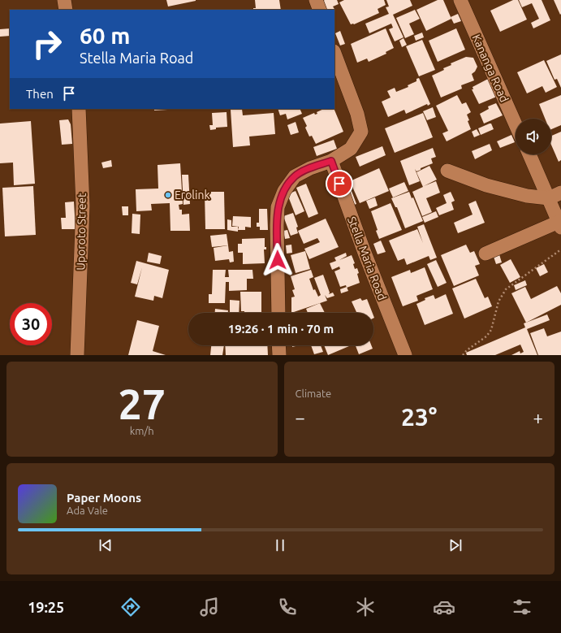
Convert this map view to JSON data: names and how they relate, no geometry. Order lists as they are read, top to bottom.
{
  "streets": {
    "street": ["Kananga Road", "Uporoto Street", "Stella Maria Road"]
  },
  "places": ["Erolink"],
  "page": {
    "turn": ["60 m", "Stella Maria Road"],
    "then": "Then",
    "limit": "30",
    "trip": "19:26 · 1 min · 70 m",
    "tile": [
      ["27", "km/h"],
      "Climate"
    ],
    "heat": ["−", "23°", "+"],
    "song": ["Paper Moons", "Ada Vale"],
    "tabs": "19:25"
  }
}
